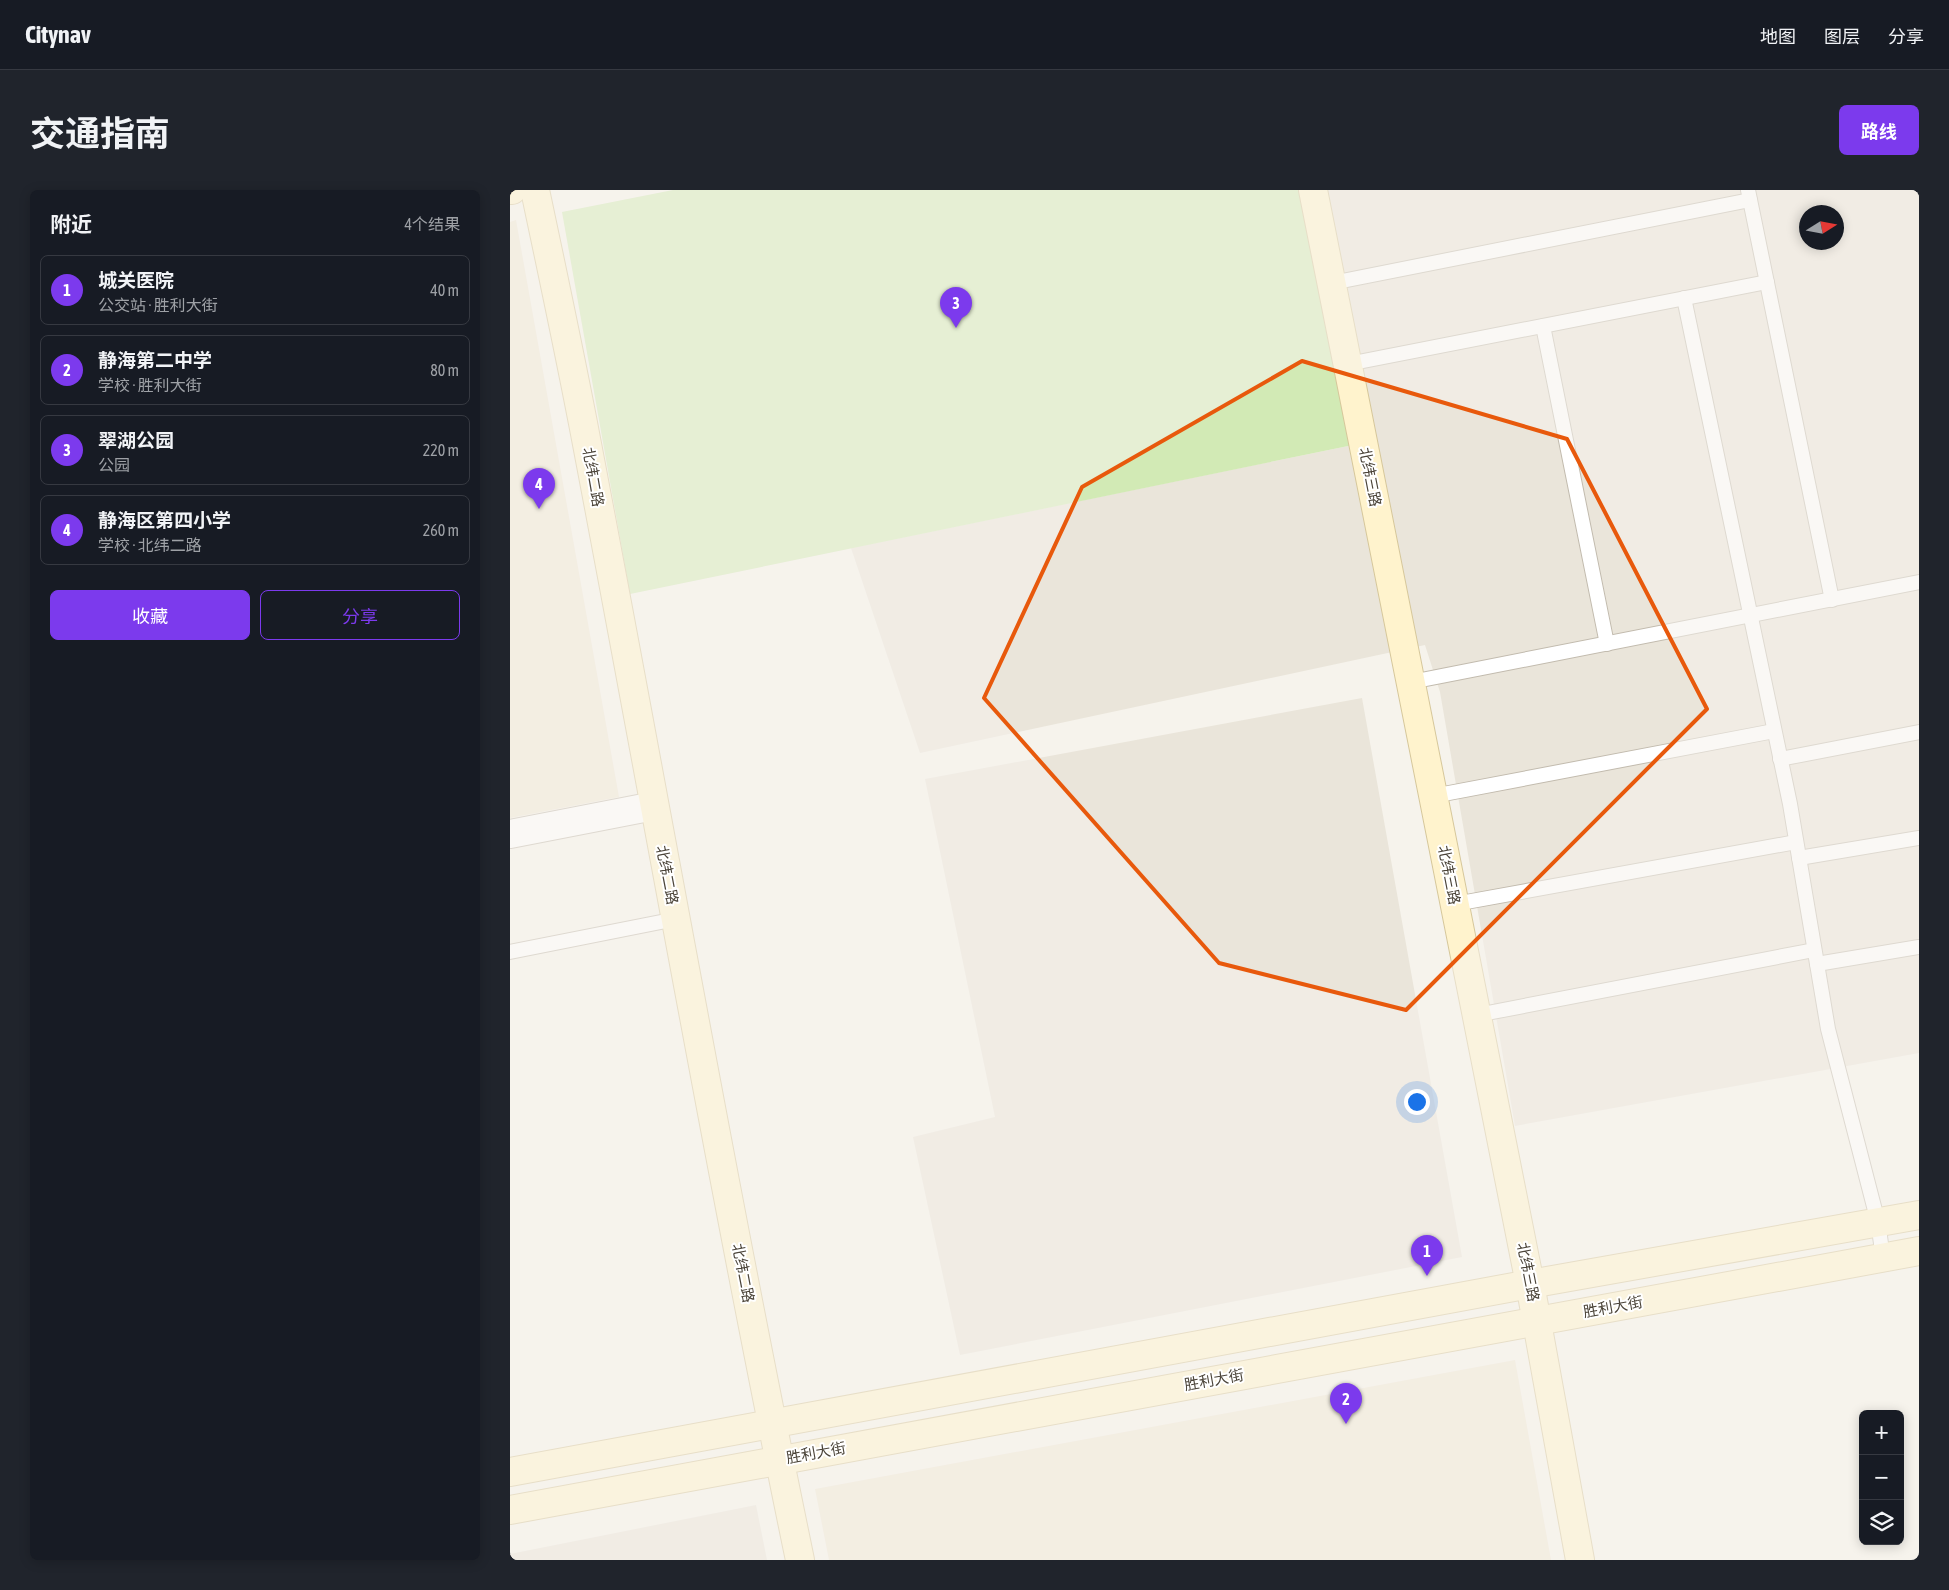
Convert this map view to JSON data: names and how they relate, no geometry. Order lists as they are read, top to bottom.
{
  "streets": {
    "main road": ["北纬二路", "北纬三路", "胜利大街"]
  },
  "crossings": [
    ["北纬二路", "胜利大街"],
    ["北纬三路", "胜利大街"]
  ],
  "north": "right",
  "page": {
    "header": "Citynav",
    "nav": ["地图", "图层", "分享"],
    "title": "交通指南",
    "buttons": [
      "路线",
      ["收藏", "分享"]
    ],
    "heading": ["附近", "4个结果"],
    "list": [
      {
        "mark": "1",
        "name": "城关医院",
        "note": "公交站 · 胜利大街",
        "value": "40 m"
      },
      {
        "mark": "2",
        "name": "静海第二中学",
        "note": "学校 · 胜利大街",
        "value": "80 m"
      },
      {
        "mark": "3",
        "name": "翠湖公园",
        "note": "公园",
        "value": "220 m"
      },
      {
        "mark": "4",
        "name": "静海区第四小学",
        "note": "学校 · 北纬二路",
        "value": "260 m"
      }
    ],
    "pins": [
      "3",
      "4",
      "1",
      "2"
    ],
    "map_buttons": ["+", "−"]
  }
}
